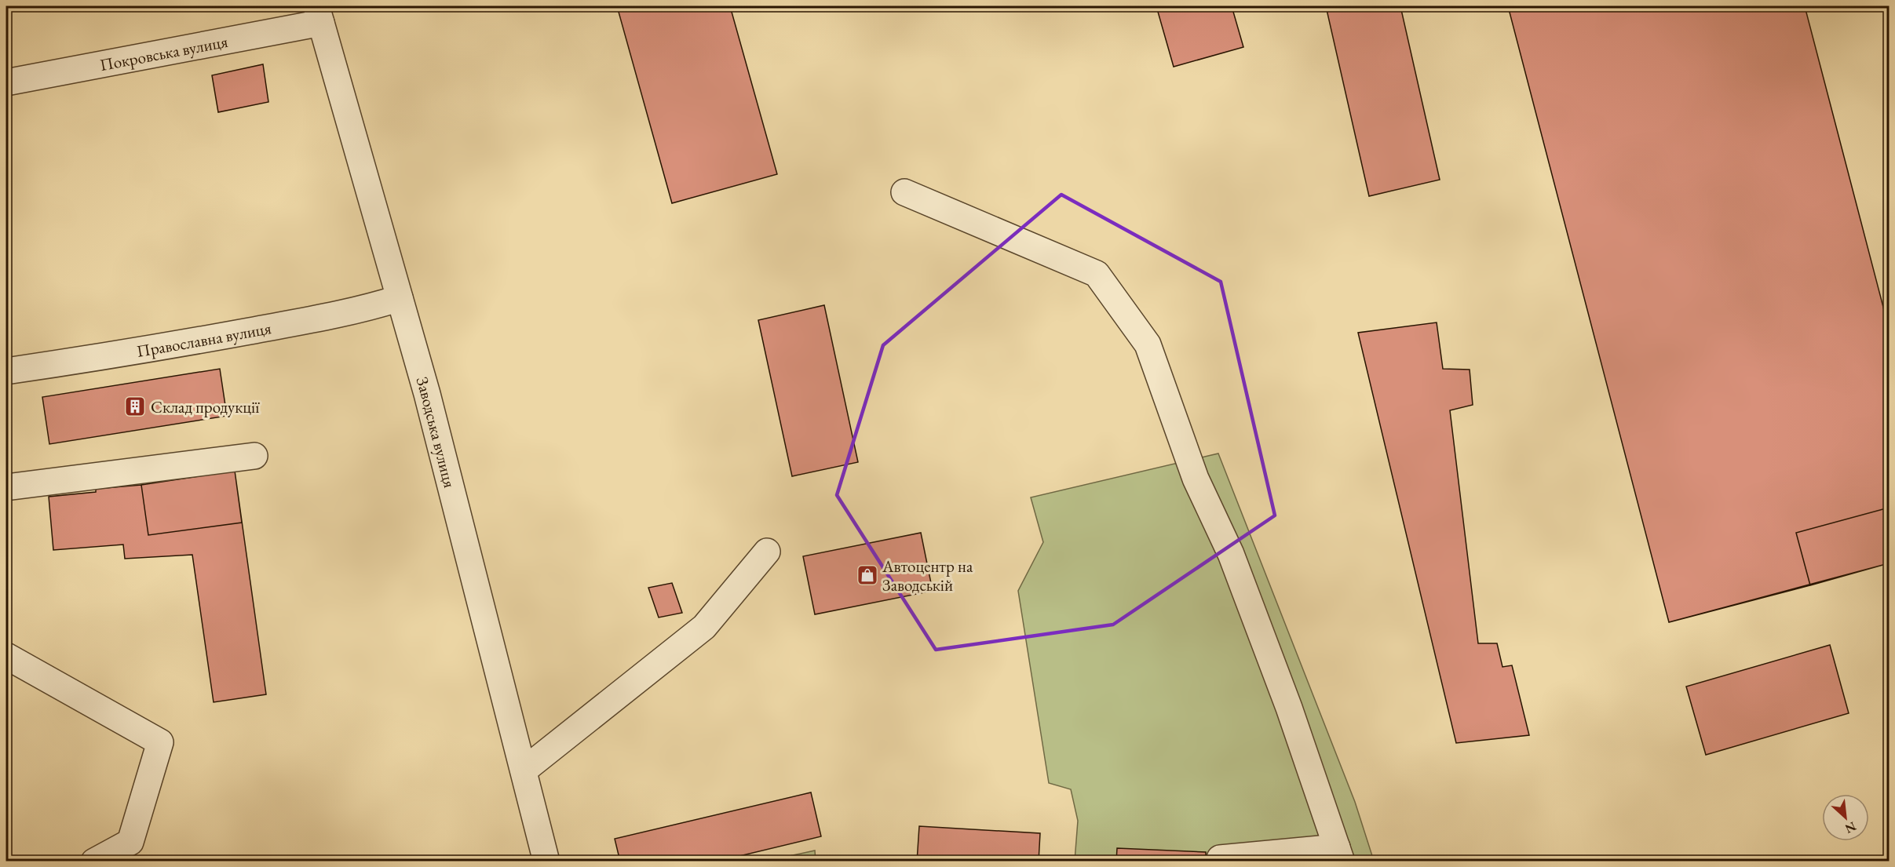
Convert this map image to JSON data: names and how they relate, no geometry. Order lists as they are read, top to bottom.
{
  "streets": {
    "street": ["Покровська вулиця", "Православна вулиця", "Заводська вулиця"]
  },
  "crossings": [
    ["Покровська вулиця", "Заводська вулиця"],
    ["Православна вулиця", "Заводська вулиця"]
  ],
  "places": {
    "building": ["Склад продукції"],
    "shop": ["Автоцентр на Заводській"]
  },
  "north": "bottom right"
}
